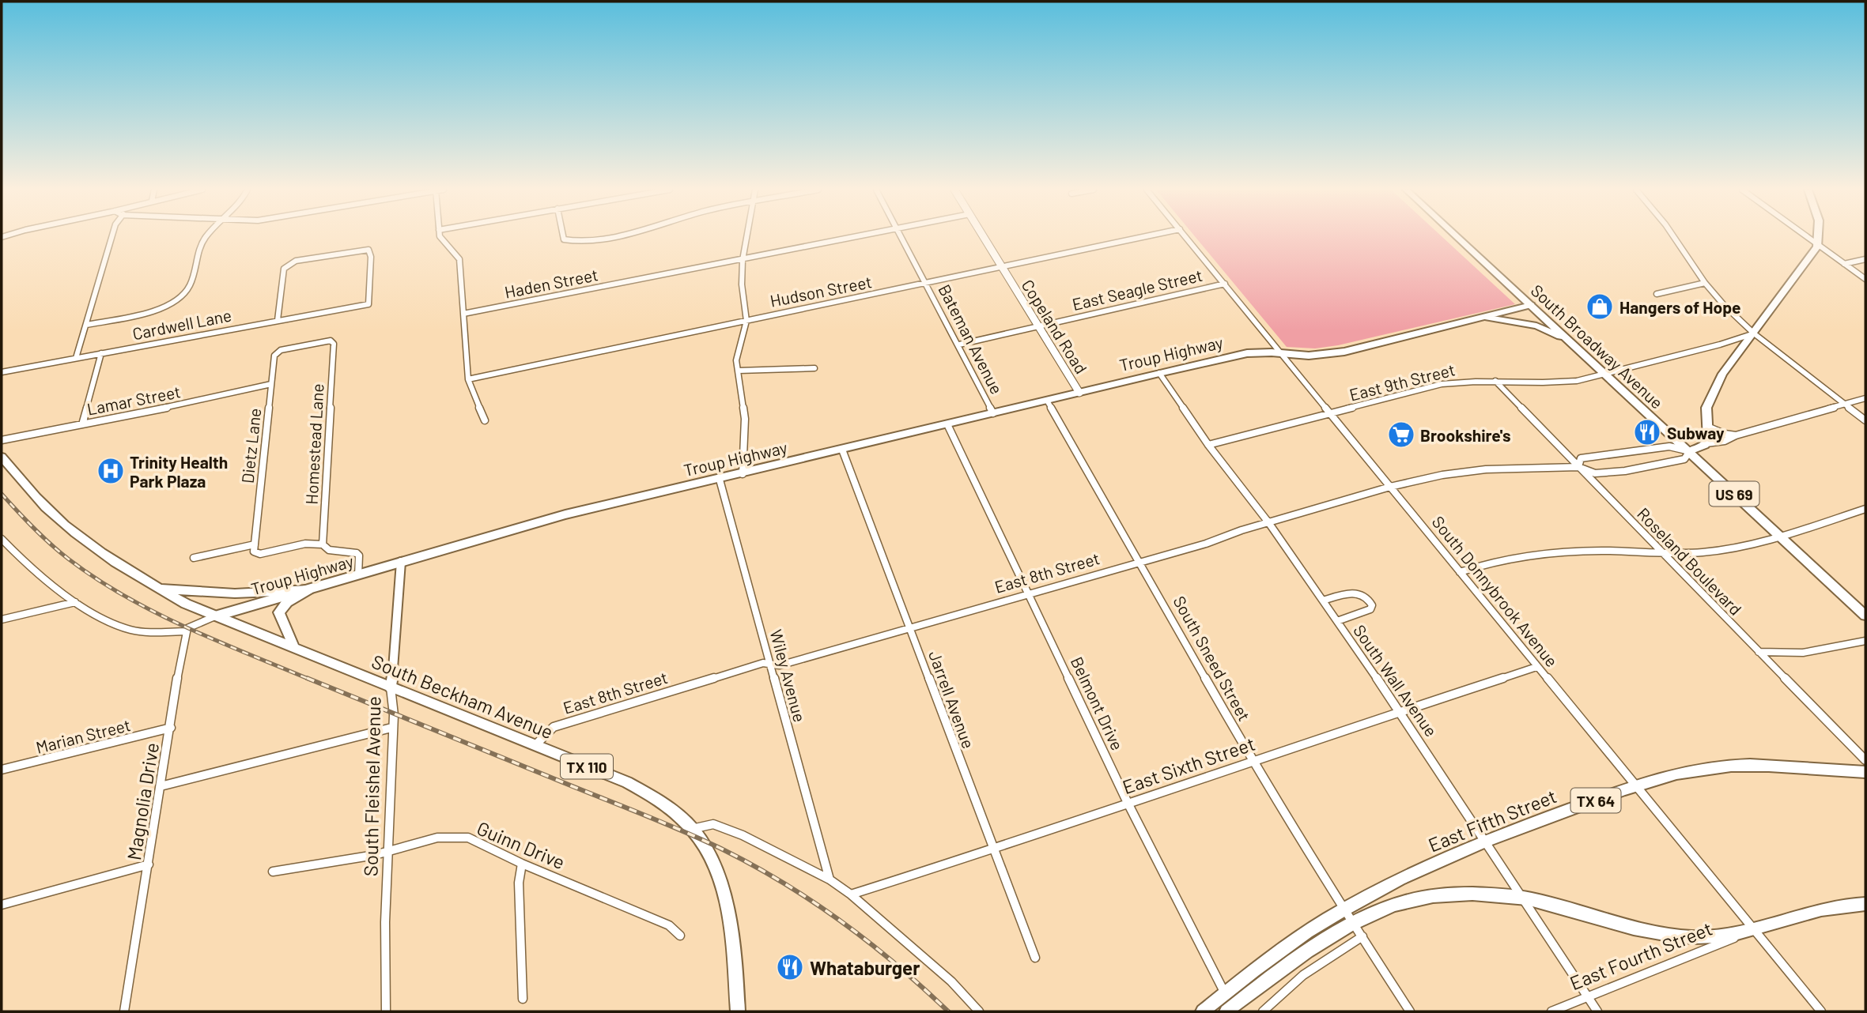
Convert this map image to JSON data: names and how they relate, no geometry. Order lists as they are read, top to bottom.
{
  "streets": {
    "main road": [
      "South Broadway Avenue",
      "Troup Highway",
      "US 69",
      "South Beckham Avenue",
      "TX 110",
      "TX 64",
      "East Fifth Street",
      "East Fourth Street"
    ],
    "street": [
      "Haden Street",
      "East Seagle Street",
      "Hudson Street",
      "Cardwell Lane",
      "Copeland Road",
      "Bateman Avenue",
      "East 9th Street",
      "Lamar Street",
      "Homestead Lane",
      "Dietz Lane",
      "Roseland Boulevard",
      "East 8th Street",
      "South Donnybrook Avenue",
      "South Sneed Street",
      "Wiley Avenue",
      "South Wall Avenue",
      "Jarrell Avenue",
      "Belmont Drive",
      "Marian Street",
      "East Sixth Street",
      "South Fleishel Avenue",
      "Magnolia Drive",
      "Guinn Drive"
    ]
  },
  "crossings": [
    ["East Seagle Street", "Copeland Road"],
    ["East Seagle Street", "Bateman Avenue"],
    ["East Seagle Street", "South Donnybrook Avenue"],
    ["Hudson Street", "Copeland Road"],
    ["Hudson Street", "Bateman Avenue"],
    ["Copeland Road", "Troup Highway"],
    ["Bateman Avenue", "Troup Highway"],
    ["South Broadway Avenue", "Troup Highway"],
    ["South Broadway Avenue", "East 9th Street"],
    ["South Broadway Avenue", "East 8th Street"],
    ["Troup Highway", "South Donnybrook Avenue"],
    ["Troup Highway", "South Sneed Street"],
    ["Troup Highway", "Wiley Avenue"],
    ["Troup Highway", "South Wall Avenue"],
    ["Troup Highway", "South Beckham Avenue"],
    ["Troup Highway", "Jarrell Avenue"],
    ["Troup Highway", "Belmont Drive"],
    ["Troup Highway", "TX 110"],
    ["Troup Highway", "South Fleishel Avenue"],
    ["East 9th Street", "Roseland Boulevard"],
    ["East 9th Street", "South Donnybrook Avenue"],
    ["East 9th Street", "South Wall Avenue"],
    ["Lamar Street", "Dietz Lane"],
    ["Homestead Lane", "Dietz Lane"],
    ["Roseland Boulevard", "East 8th Street"],
    ["East 8th Street", "South Donnybrook Avenue"],
    ["East 8th Street", "South Sneed Street"],
    ["East 8th Street", "Wiley Avenue"],
    ["East 8th Street", "South Wall Avenue"],
    ["East 8th Street", "South Beckham Avenue"],
    ["East 8th Street", "Jarrell Avenue"],
    ["East 8th Street", "Belmont Drive"],
    ["South Donnybrook Avenue", "East Sixth Street"],
    ["South Donnybrook Avenue", "East Fifth Street"],
    ["South Donnybrook Avenue", "East Fourth Street"],
    ["South Sneed Street", "East Sixth Street"],
    ["South Sneed Street", "East Fifth Street"],
    ["South Wall Avenue", "East Sixth Street"],
    ["South Wall Avenue", "East Fifth Street"],
    ["South Wall Avenue", "East Fourth Street"],
    ["South Beckham Avenue", "TX 110"],
    ["South Beckham Avenue", "South Fleishel Avenue"],
    ["Jarrell Avenue", "East Sixth Street"],
    ["Belmont Drive", "East Sixth Street"],
    ["Belmont Drive", "East Fifth Street"],
    ["Marian Street", "Magnolia Drive"],
    ["South Fleishel Avenue", "Guinn Drive"]
  ],
  "places": {
    "shop": ["Hangers of Hope"],
    "restaurant": ["Subway", "Whataburger"],
    "supermarket": ["Brookshire's"],
    "hospital": ["Trinity Health Park Plaza"]
  }
}
